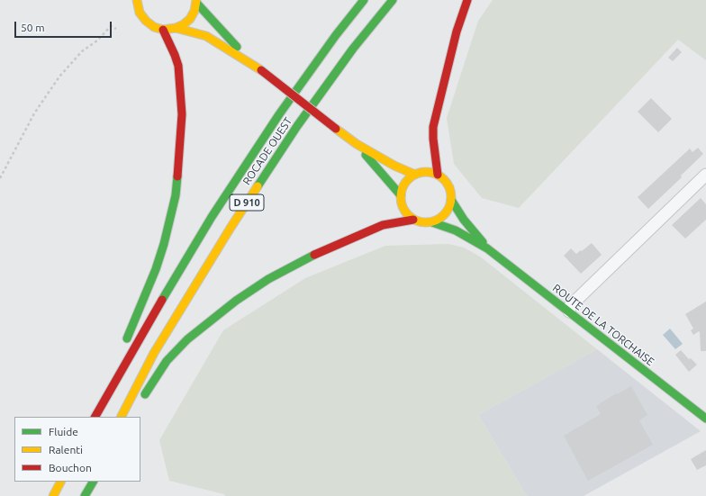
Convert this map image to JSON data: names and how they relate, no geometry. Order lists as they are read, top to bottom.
{
  "streets": {
    "main road": ["ROCADE OUEST", "D 910", "ROUTE DE LA TORCHAISE"]
  },
  "legend": ["Fluide", "Ralenti", "Bouchon"],
  "scale_bar": "50 m"
}
